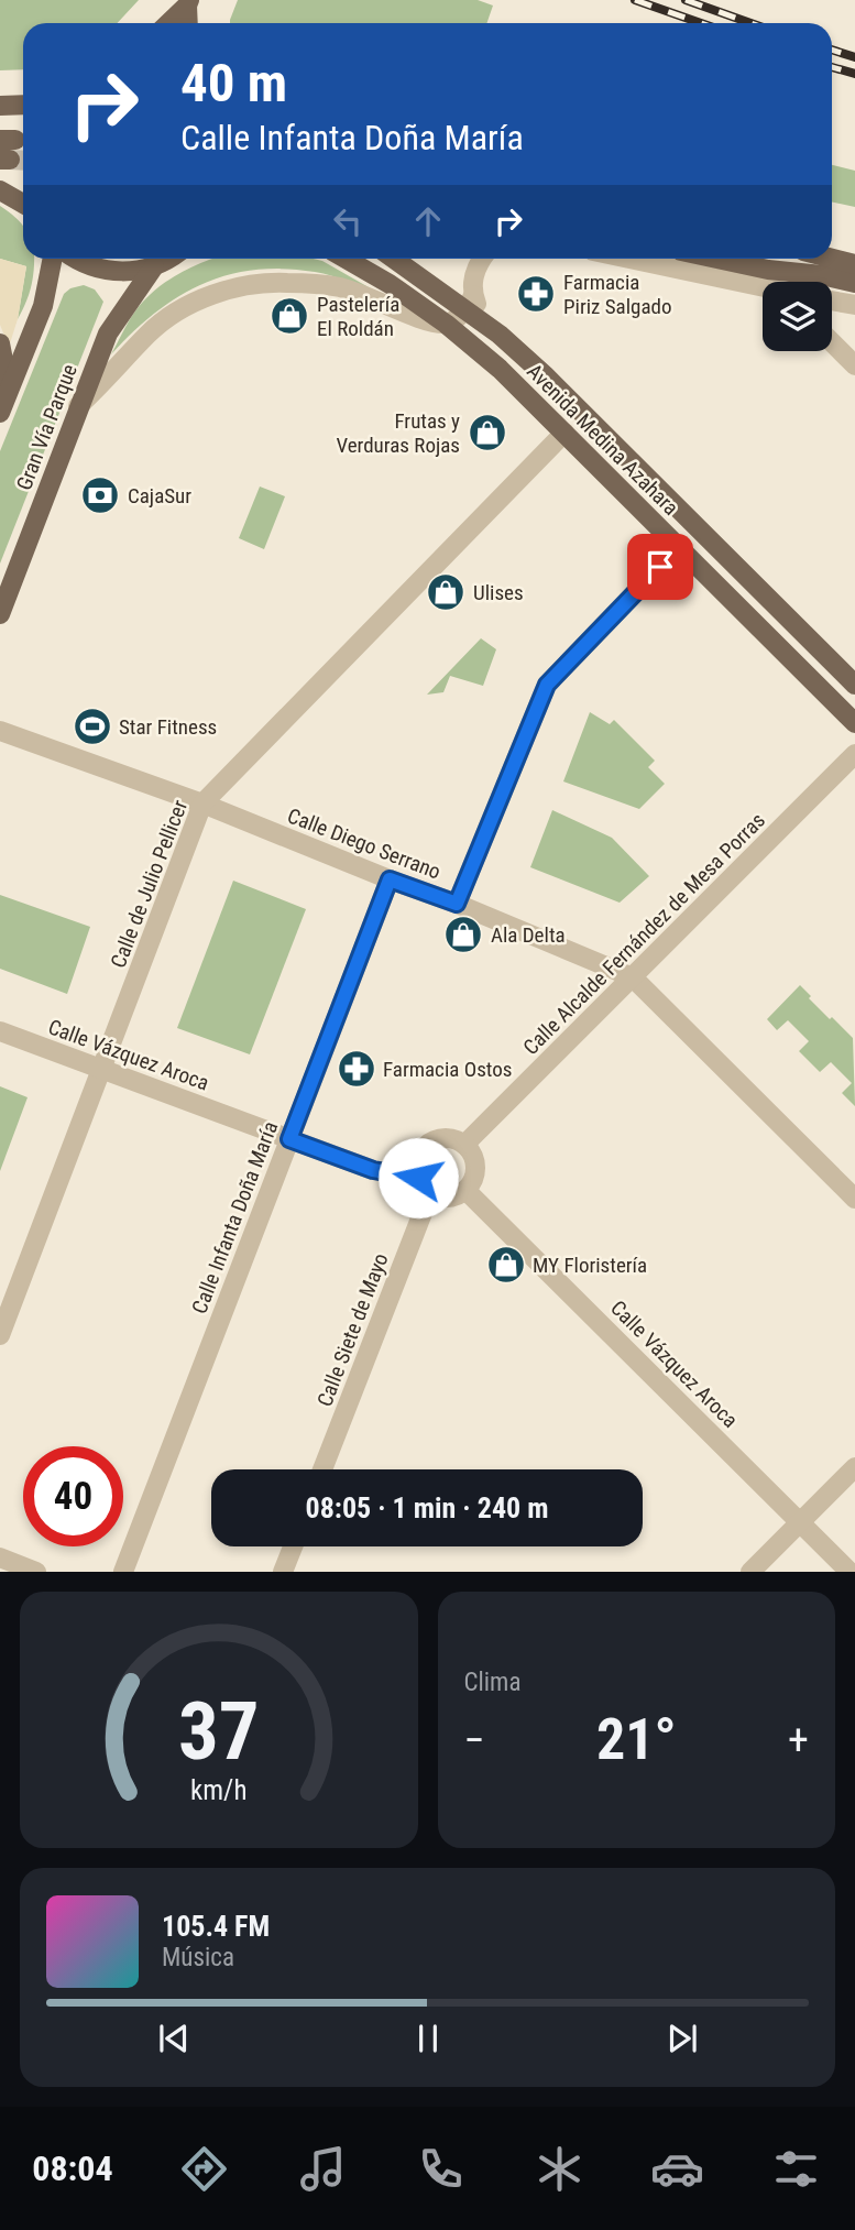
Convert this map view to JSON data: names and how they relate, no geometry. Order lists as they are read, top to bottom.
{
  "streets": {
    "main road": ["Gran Vía Parque", "Avenida Medina Azahara"],
    "street": [
      "Calle Diego Serrano",
      "Calle de Julio Pellicer",
      "Calle Alcalde Fernández de Mesa Porras",
      "Calle Vázquez Aroca",
      "Calle Infanta Doña María",
      "Calle Siete de Mayo"
    ]
  },
  "crossings": [
    ["Avenida Medina Azahara", "Calle de Julio Pellicer"],
    ["Calle Diego Serrano", "Calle de Julio Pellicer"],
    ["Calle Diego Serrano", "Calle Alcalde Fernández de Mesa Porras"],
    ["Calle Diego Serrano", "Calle Infanta Doña María"],
    ["Calle de Julio Pellicer", "Calle Vázquez Aroca"],
    ["Calle Alcalde Fernández de Mesa Porras", "Calle Vázquez Aroca"],
    ["Calle Alcalde Fernández de Mesa Porras", "Calle Siete de Mayo"],
    ["Calle Vázquez Aroca", "Calle Infanta Doña María"],
    ["Calle Vázquez Aroca", "Calle Siete de Mayo"]
  ],
  "places": {
    "pharmacy": ["Farmacia Piriz Salgado", "Farmacia Ostos"],
    "shop": [
      "Pastelería El Roldán",
      "Frutas y Verduras Rojas",
      "Ulises",
      "Ala Delta",
      "MY Floristería"
    ],
    "bank": ["CajaSur"],
    "sports": ["Star Fitness"]
  },
  "page": {
    "turn": ["40 m", "Calle Infanta Doña María"],
    "limit": "40",
    "trip": "08:05 · 1 min · 240 m",
    "tile": "Clima",
    "heat": ["−", "21°", "+"],
    "song": ["105.4 FM", "Música"],
    "tabs": "08:04",
    "gauge": ["37", "km/h"]
  }
}
